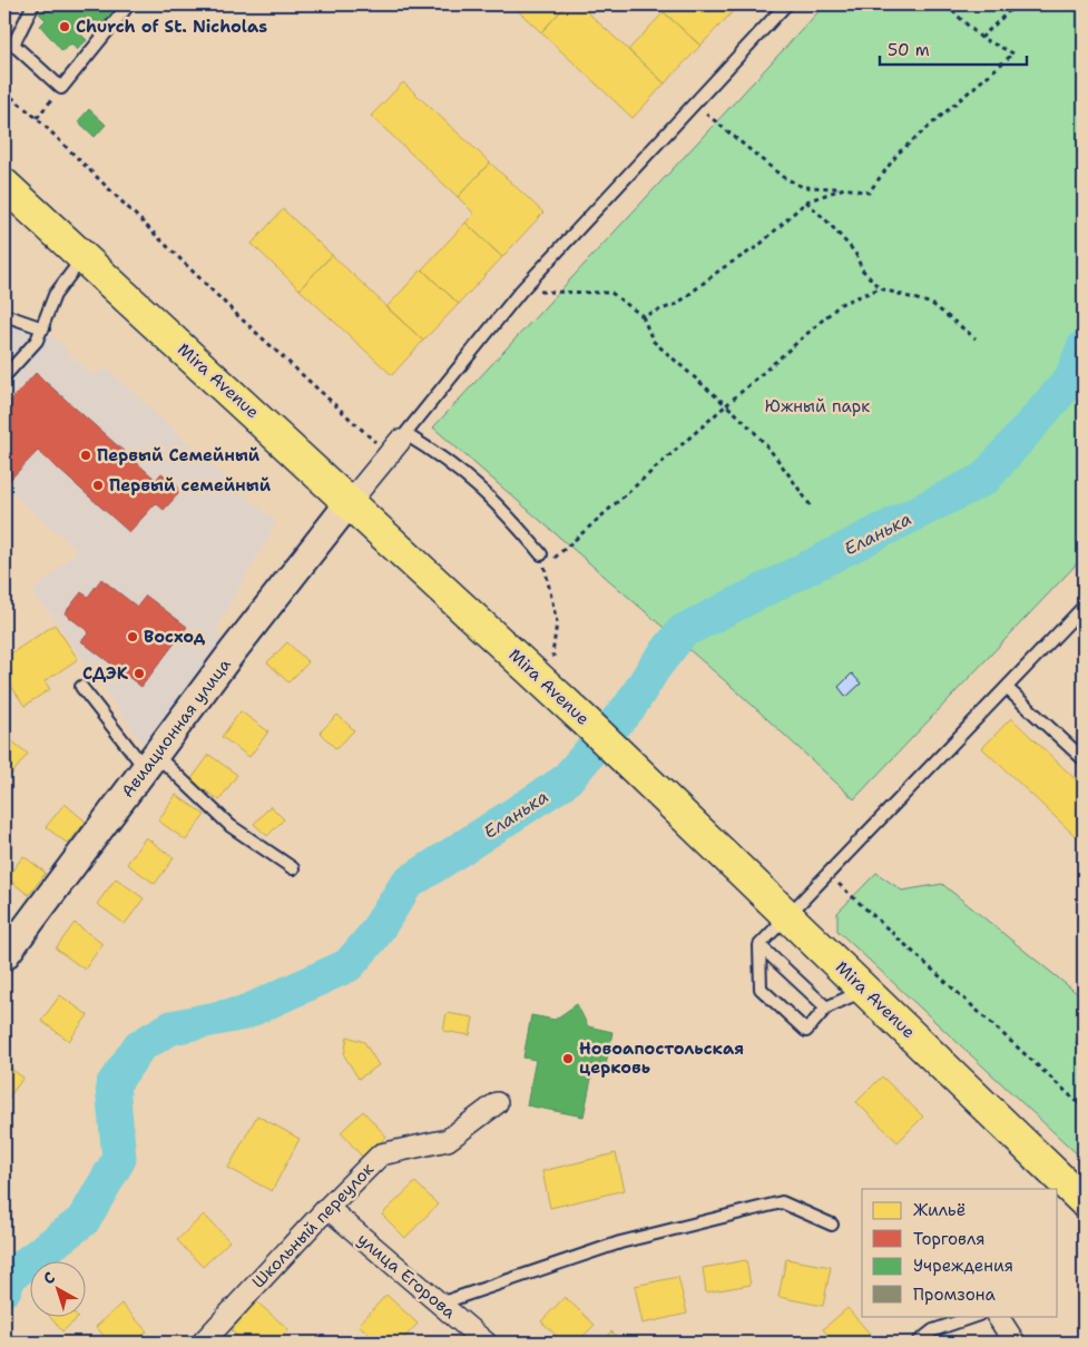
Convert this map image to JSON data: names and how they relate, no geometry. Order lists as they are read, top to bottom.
{
  "streets": {
    "main road": ["Mira Avenue"],
    "street": ["Авиационная улица", "Школьный переулок", "улица Егорова"]
  },
  "crossings": [
    ["Mira Avenue", "Авиационная улица"],
    ["Школьный переулок", "улица Егорова"]
  ],
  "water": ["Еланька"],
  "parks": ["Южный парк"],
  "places": [
    "Church of St. Nicholas",
    "Первый Семейный",
    "Первый семейный",
    "Восход",
    "СДЭК",
    "Новоапостольская церковь"
  ],
  "legend": [
    "Жильё",
    "Торговля",
    "Учреждения",
    "Промзона"
  ],
  "scale_bar": "50 m",
  "north": "top left"
}
